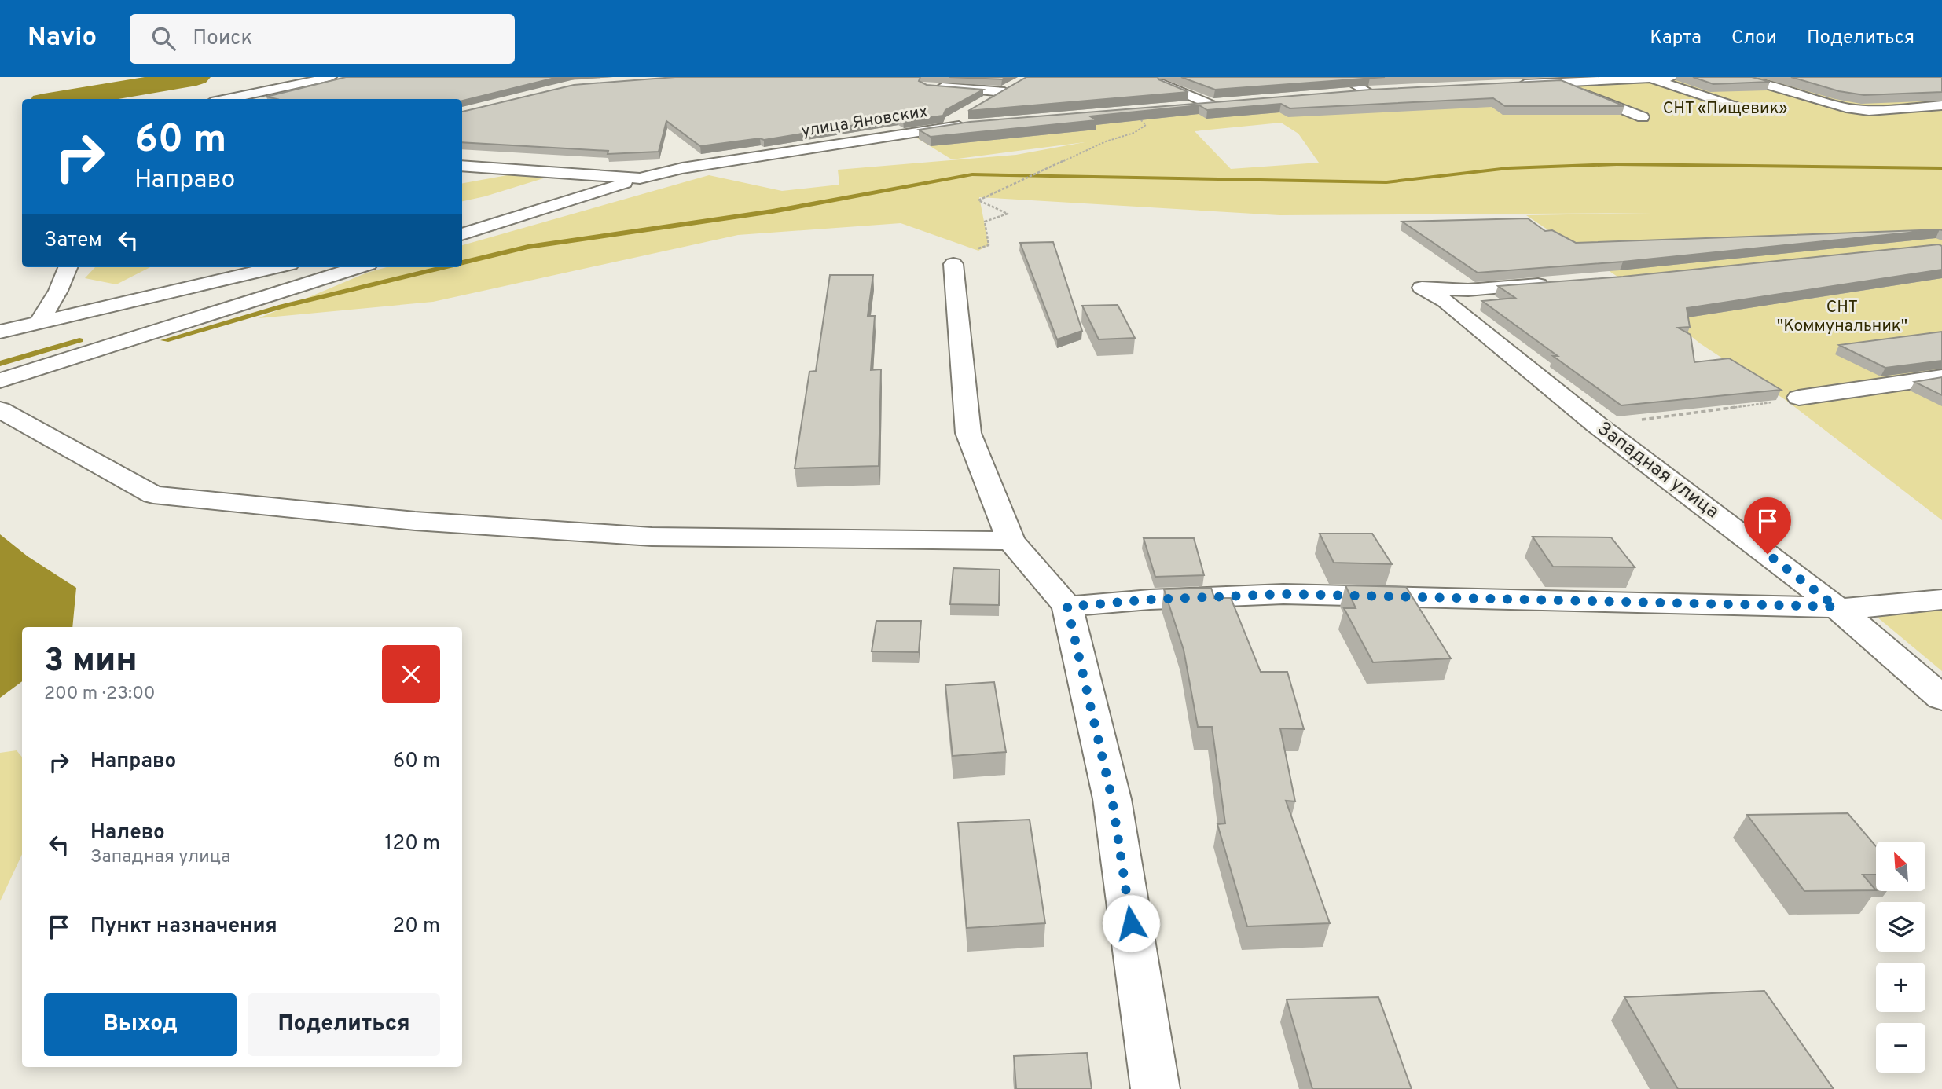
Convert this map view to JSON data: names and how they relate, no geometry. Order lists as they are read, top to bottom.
{
  "streets": {
    "street": ["улица Яновских", "Западная улица"]
  },
  "parks": ["СНТ «Пищевик»", "СНТ \"Коммунальник\""],
  "north": "top left",
  "page": {
    "header": "Navio",
    "search": "Поиск",
    "nav": ["Карта", "Слои", "Поделиться"],
    "turn": ["60 m", "Направо"],
    "then": "Затем",
    "heading": ["3 мин", "200 m · 23:00"],
    "list": [
      {
        "name": "Направо",
        "value": "60 m"
      },
      {
        "name": "Налево",
        "note": "Западная улица",
        "value": "120 m"
      },
      {
        "name": "Пункт назначения",
        "value": "20 m"
      }
    ],
    "map_buttons": ["+", "−"],
    "buttons": ["Выход", "Поделиться"]
  }
}
